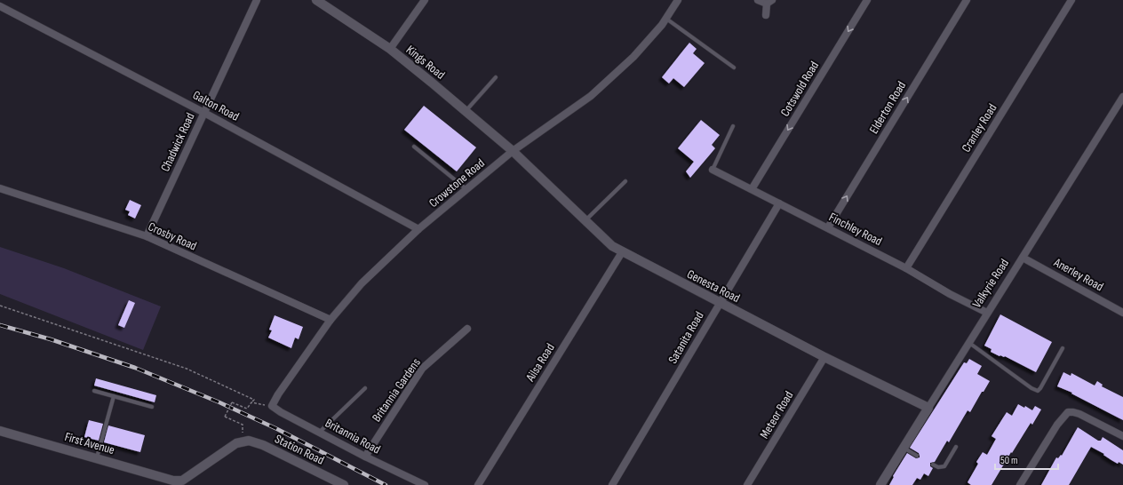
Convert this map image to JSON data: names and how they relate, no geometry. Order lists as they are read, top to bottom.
{
  "streets": {
    "street": [
      "Kings Road",
      "Cotswold Road",
      "Galton Road",
      "Elderton Road",
      "Cranley Road",
      "Chadwick Road",
      "Crowstone Road",
      "Finchley Road",
      "Crosby Road",
      "Anerley Road",
      "Valkyrie Road",
      "Genesta Road",
      "Satanita Road",
      "Ailsa Road",
      "Britannia Gardens",
      "Meteor Road",
      "Britannia Road",
      "First Avenue",
      "Station Road"
    ]
  },
  "crossings": [
    ["Kings Road", "Crowstone Road"],
    ["Kings Road", "Genesta Road"],
    ["Cotswold Road", "Finchley Road"],
    ["Galton Road", "Chadwick Road"],
    ["Galton Road", "Crowstone Road"],
    ["Elderton Road", "Finchley Road"],
    ["Cranley Road", "Finchley Road"],
    ["Chadwick Road", "Crosby Road"],
    ["Crowstone Road", "Crosby Road"],
    ["Crowstone Road", "Genesta Road"],
    ["Crowstone Road", "Britannia Road"],
    ["Finchley Road", "Valkyrie Road"],
    ["Finchley Road", "Satanita Road"],
    ["Anerley Road", "Valkyrie Road"],
    ["Valkyrie Road", "Genesta Road"],
    ["Genesta Road", "Satanita Road"],
    ["Genesta Road", "Ailsa Road"],
    ["Genesta Road", "Meteor Road"],
    ["Britannia Gardens", "Britannia Road"],
    ["First Avenue", "Station Road"]
  ],
  "one_way": ["Cotswold Road", "Elderton Road"],
  "scale_bar": "50 m"
}
